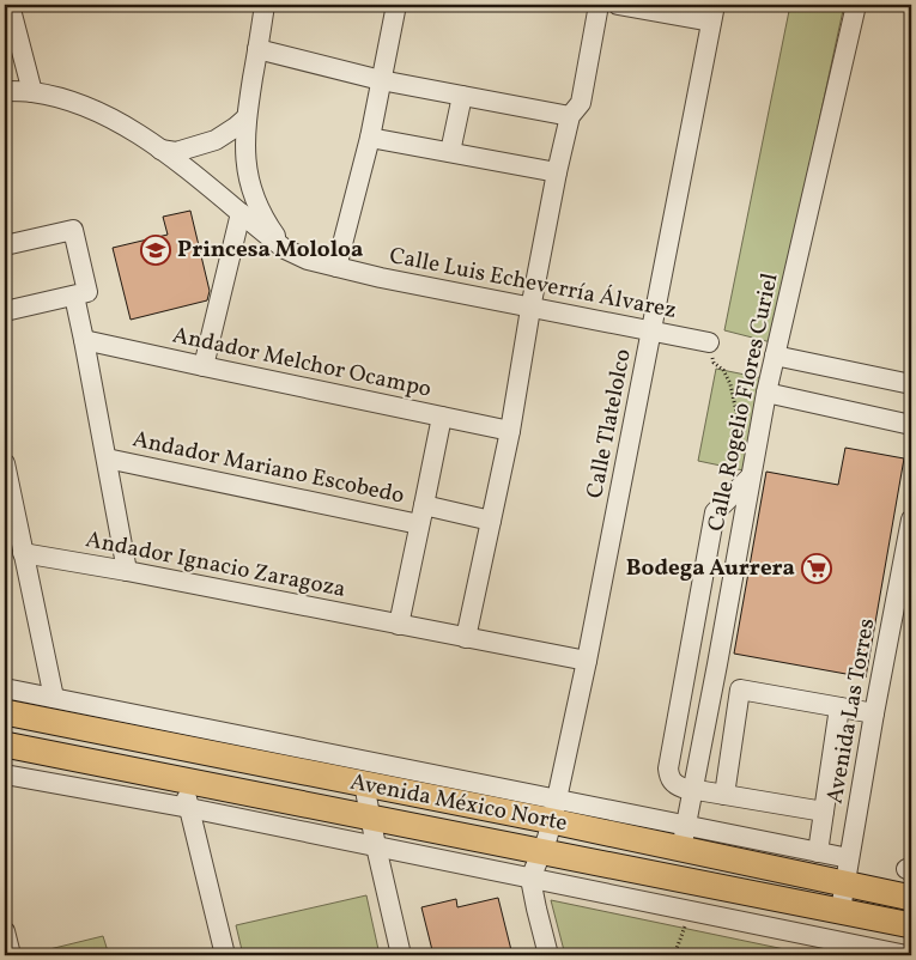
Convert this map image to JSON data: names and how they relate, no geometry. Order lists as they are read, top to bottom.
{
  "streets": {
    "main road": ["Avenida México Norte"],
    "street": [
      "Calle Luis Echeverría Álvarez",
      "Andador Melchor Ocampo",
      "Calle Rogelio Flores Curiel",
      "Calle Tlatelolco",
      "Andador Mariano Escobedo",
      "Andador Ignacio Zaragoza",
      "Avenida Las Torres"
    ]
  },
  "crossings": [
    ["Calle Luis Echeverría Álvarez", "Calle Tlatelolco"],
    ["Calle Rogelio Flores Curiel", "Avenida México Norte"],
    ["Calle Tlatelolco", "Andador Ignacio Zaragoza"],
    ["Calle Tlatelolco", "Avenida México Norte"],
    ["Avenida Las Torres", "Avenida México Norte"]
  ],
  "places": {
    "school or university": ["Princesa Mololoa"],
    "supermarket": ["Bodega Aurrera"]
  }
}
